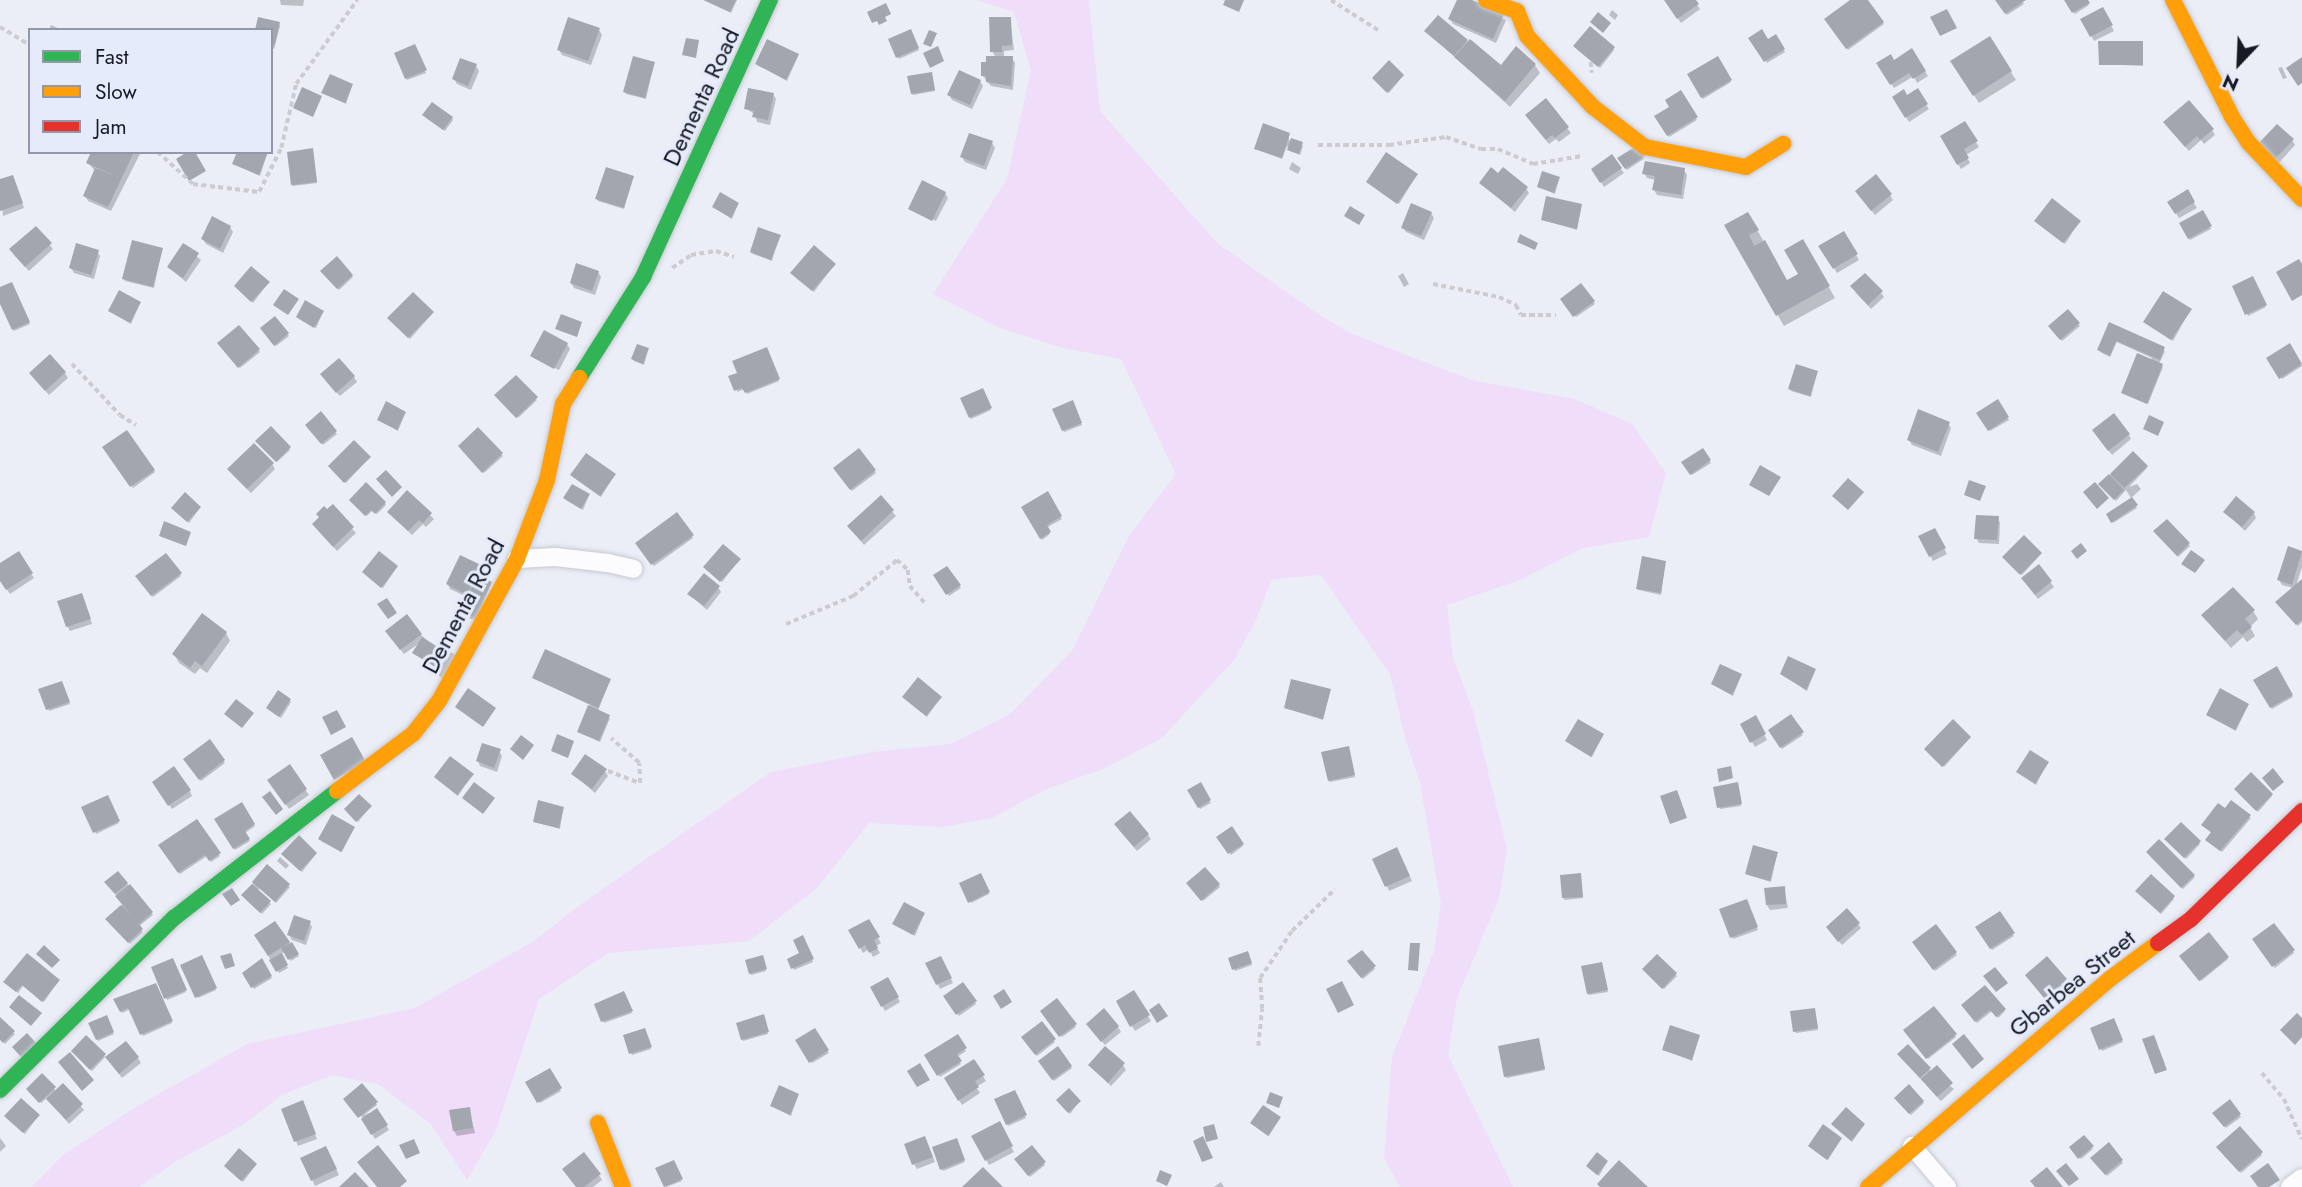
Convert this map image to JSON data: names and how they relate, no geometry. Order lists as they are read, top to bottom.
{
  "streets": {
    "street": ["Dementa Road", "Gbarbea Street"]
  },
  "legend": ["Fast", "Slow", "Jam"],
  "north": "bottom left"
}
